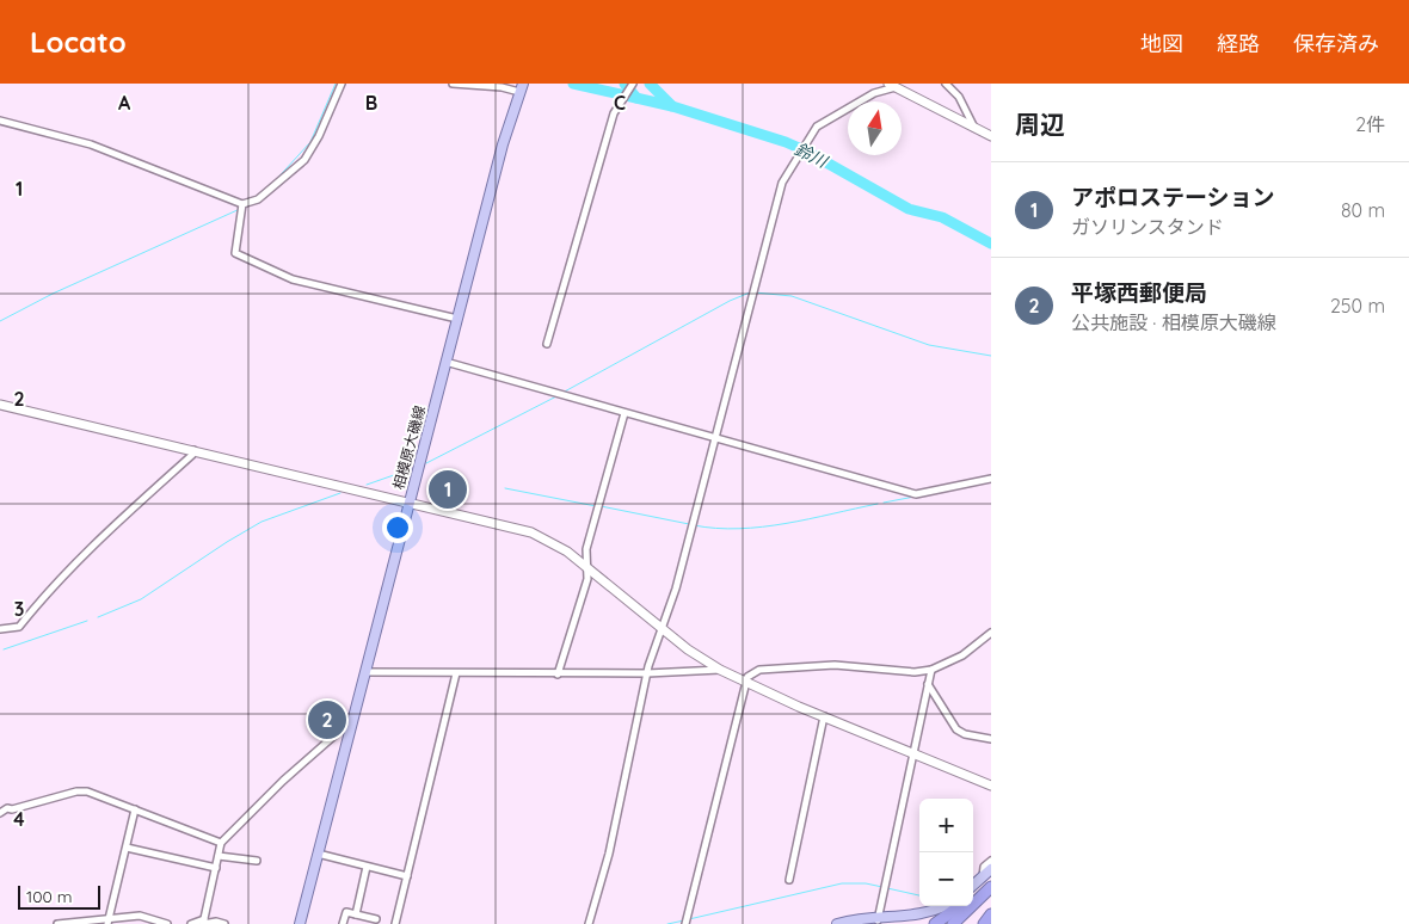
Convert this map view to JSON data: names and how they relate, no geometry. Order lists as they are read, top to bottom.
{
  "streets": {
    "main road": ["相模原大磯線"]
  },
  "water": ["鈴川"],
  "scale_bar": "100 m",
  "north": "top",
  "page": {
    "header": "Locato",
    "nav": ["地図", "経路", "保存済み"],
    "heading": ["周辺", "2件"],
    "list": [
      {
        "mark": "1",
        "name": "アポロステーション",
        "note": "ガソリンスタンド",
        "value": "80 m"
      },
      {
        "mark": "2",
        "name": "平塚西郵便局",
        "note": "公共施設 · 相模原大磯線",
        "value": "250 m"
      }
    ],
    "pins": ["1", "2"],
    "map_buttons": ["+", "−"],
    "scale": "100 m"
  },
  "grid": {
    "columns": ["A", "B", "C"],
    "rows": [
      "1",
      "2",
      "3",
      "4"
    ]
  }
}
